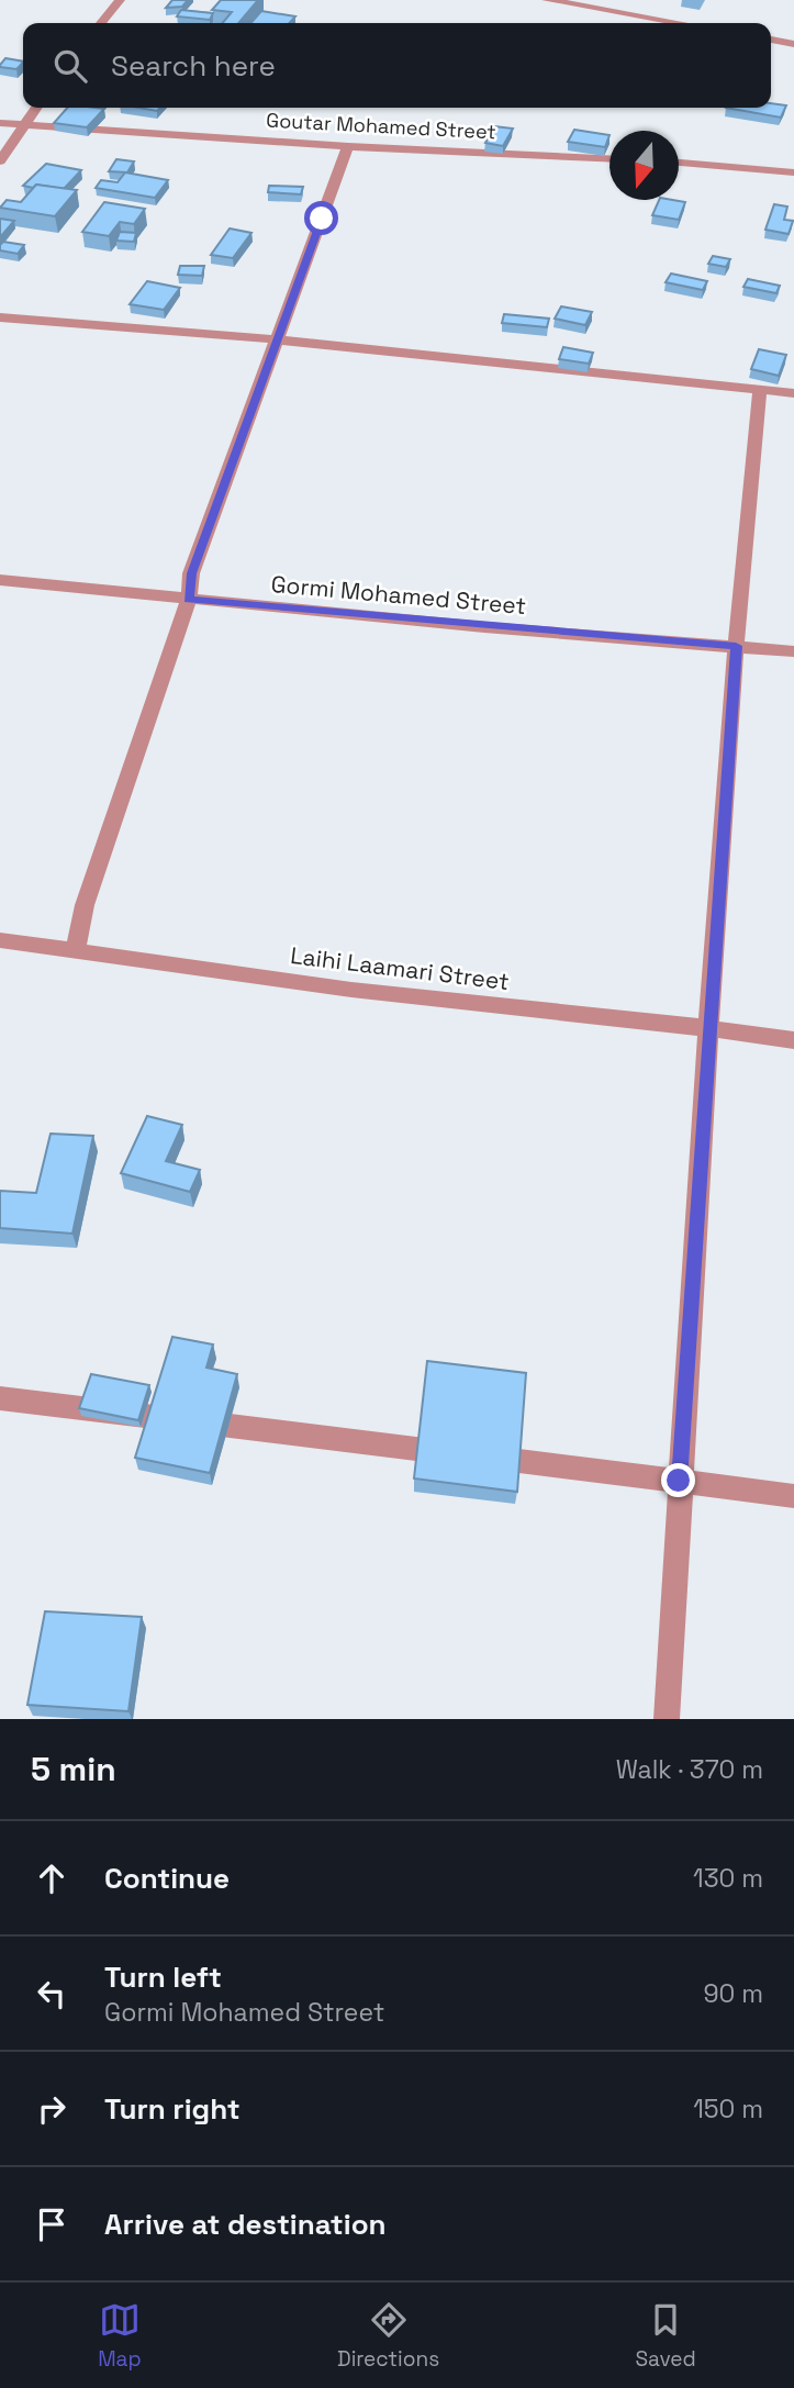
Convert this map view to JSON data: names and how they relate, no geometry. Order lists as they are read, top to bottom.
{
  "streets": {
    "street": ["Goutar Mohamed Street", "Gormi Mohamed Street", "Laihi Laamari Street"]
  },
  "north": "bottom",
  "page": {
    "search": "Search here",
    "heading": ["5 min", "Walk · 370 m"],
    "list": [
      ["Continue", "130 m"],
      ["Turn left", "Gormi Mohamed Street", "90 m"],
      ["Turn right", "150 m"],
      "Arrive at destination"
    ],
    "nav": ["Map", "Directions", "Saved"]
  }
}
